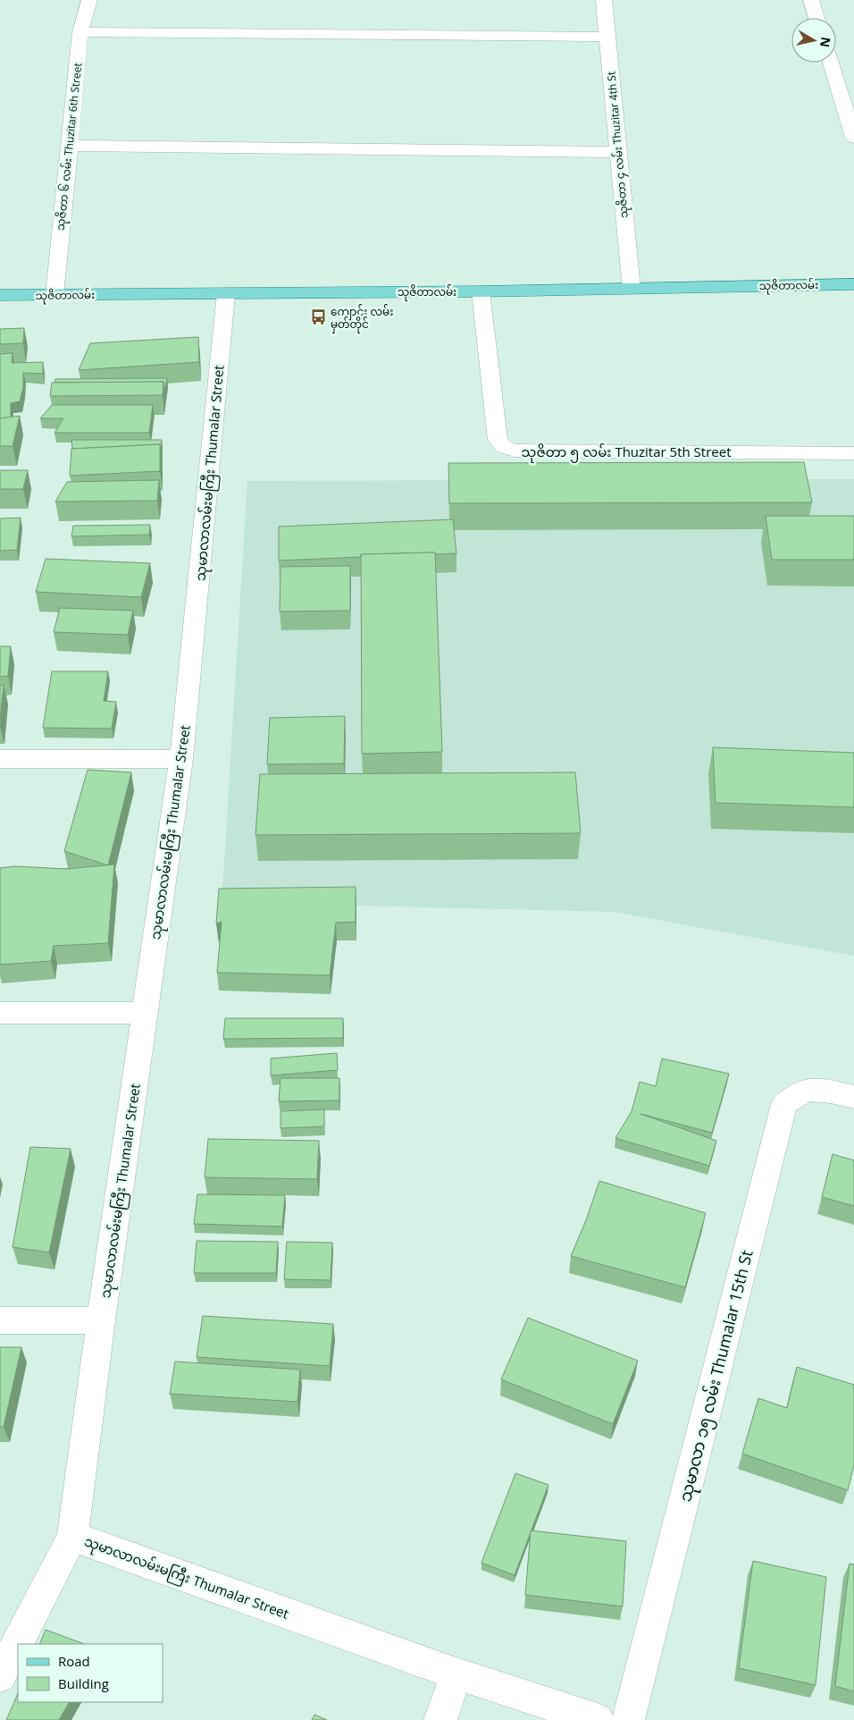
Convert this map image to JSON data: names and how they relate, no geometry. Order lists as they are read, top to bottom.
{
  "streets": {
    "main road": ["သုဇိတာလမ်း"],
    "street": [
      "သုဇိတာ ၄ လမ်း Thuzitar 4th St",
      "သုဇိတာ ၆ လမ်း Thuzitar 6th Street",
      "သုဇိတာ ၅ လမ်း Thuzitar 5th Street",
      "သုမာလာလမ်းမကြီး Thumalar Street",
      "သုမာလာ ၁၅ လမ်း Thumalar 15th St"
    ]
  },
  "crossings": [
    ["သုဇိတာ ၄ လမ်း Thuzitar 4th St", "သုဇိတာလမ်း"],
    ["သုဇိတာ ၆ လမ်း Thuzitar 6th Street", "သုဇိတာလမ်း"],
    ["သုဇိတာလမ်း", "သုဇိတာ ၅ လမ်း Thuzitar 5th Street"],
    ["သုဇိတာလမ်း", "သုမာလာလမ်းမကြီး Thumalar Street"]
  ],
  "places": {
    "bus stop": ["ကျောင်း လမ်း မှတ်တိုင်"]
  },
  "legend": ["Road", "Building"],
  "north": "right"
}
